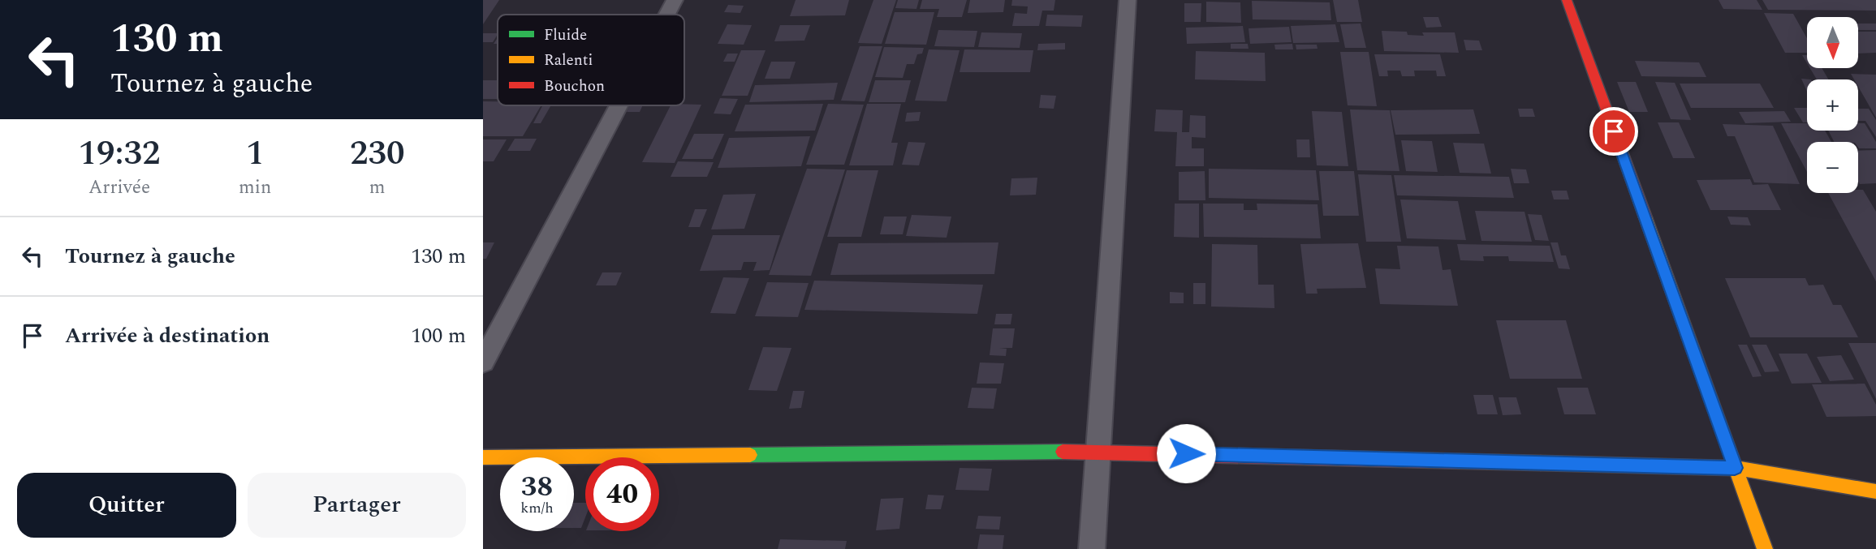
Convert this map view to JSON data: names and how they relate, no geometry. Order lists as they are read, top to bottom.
{
  "legend": ["Fluide", "Ralenti", "Bouchon"],
  "north": "bottom",
  "page": {
    "turn": ["130 m", "Tournez à gauche"],
    "map_buttons": ["+", "−"],
    "eta": [
      "19:32",
      "Arrivée",
      "1",
      "min",
      "230",
      "m"
    ],
    "list": [
      {
        "name": "Tournez à gauche",
        "value": "130 m"
      },
      {
        "name": "Arrivée à destination",
        "value": "100 m"
      }
    ],
    "speed": "38 km/h",
    "limit": "40",
    "buttons": ["Quitter", "Partager"]
  }
}
